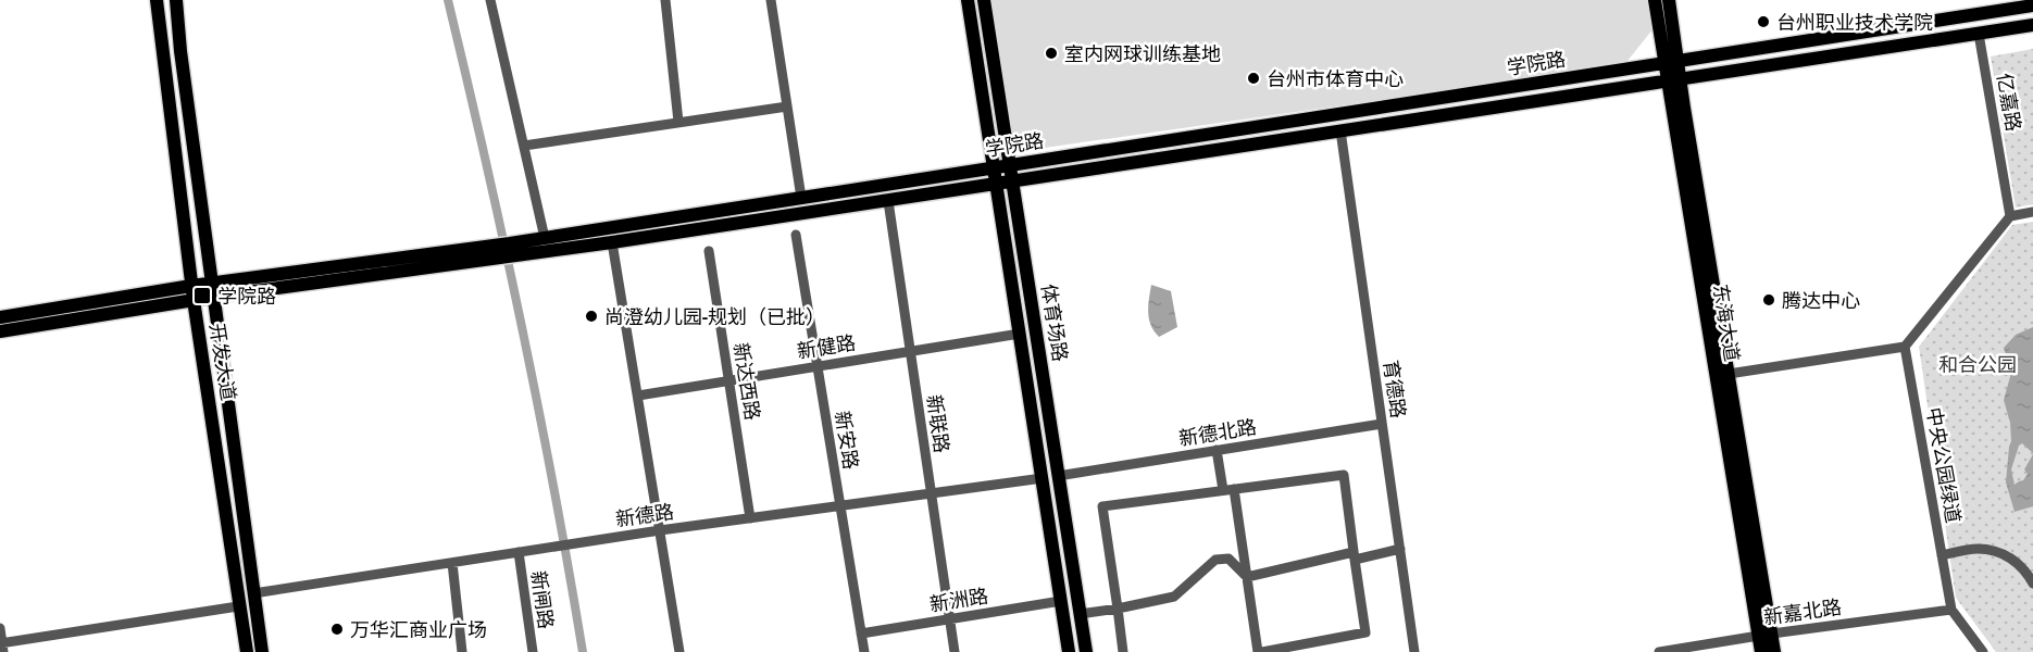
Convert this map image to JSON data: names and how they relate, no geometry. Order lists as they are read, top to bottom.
{
  "streets": {
    "main road": [
      "学院路",
      "体育场路",
      "东海大道",
      "开发大道"
    ],
    "street": [
      "亿嘉路",
      "新健路",
      "新达西路",
      "育德路",
      "新联路",
      "新德北路",
      "新安路",
      "中央公园绿道",
      "新德路",
      "新闸路",
      "新洲路",
      "新嘉北路"
    ]
  },
  "crossings": [
    ["学院路", "亿嘉路"],
    ["学院路", "体育场路"],
    ["学院路", "东海大道"],
    ["学院路", "开发大道"],
    ["学院路", "育德路"],
    ["学院路", "新联路"],
    ["体育场路", "新德北路"],
    ["东海大道", "新嘉北路"],
    ["新健路", "新达西路"],
    ["新健路", "新联路"],
    ["新健路", "新安路"],
    ["开发大道", "新德路"],
    ["新达西路", "新德路"],
    ["育德路", "新德北路"],
    ["新联路", "新德路"],
    ["新联路", "新洲路"],
    ["新安路", "新德路"],
    ["新安路", "新洲路"],
    ["中央公园绿道", "新嘉北路"],
    ["新德路", "新闸路"]
  ],
  "parks": ["和合公园"],
  "places": {
    "other": [
      "台州职业技术学院",
      "室内网球训练基地",
      "台州市体育中心",
      "腾达中心",
      "尚澄幼儿园-规划（已批）",
      "万华汇商业广场"
    ],
    "transit": ["学院路"]
  }
}
